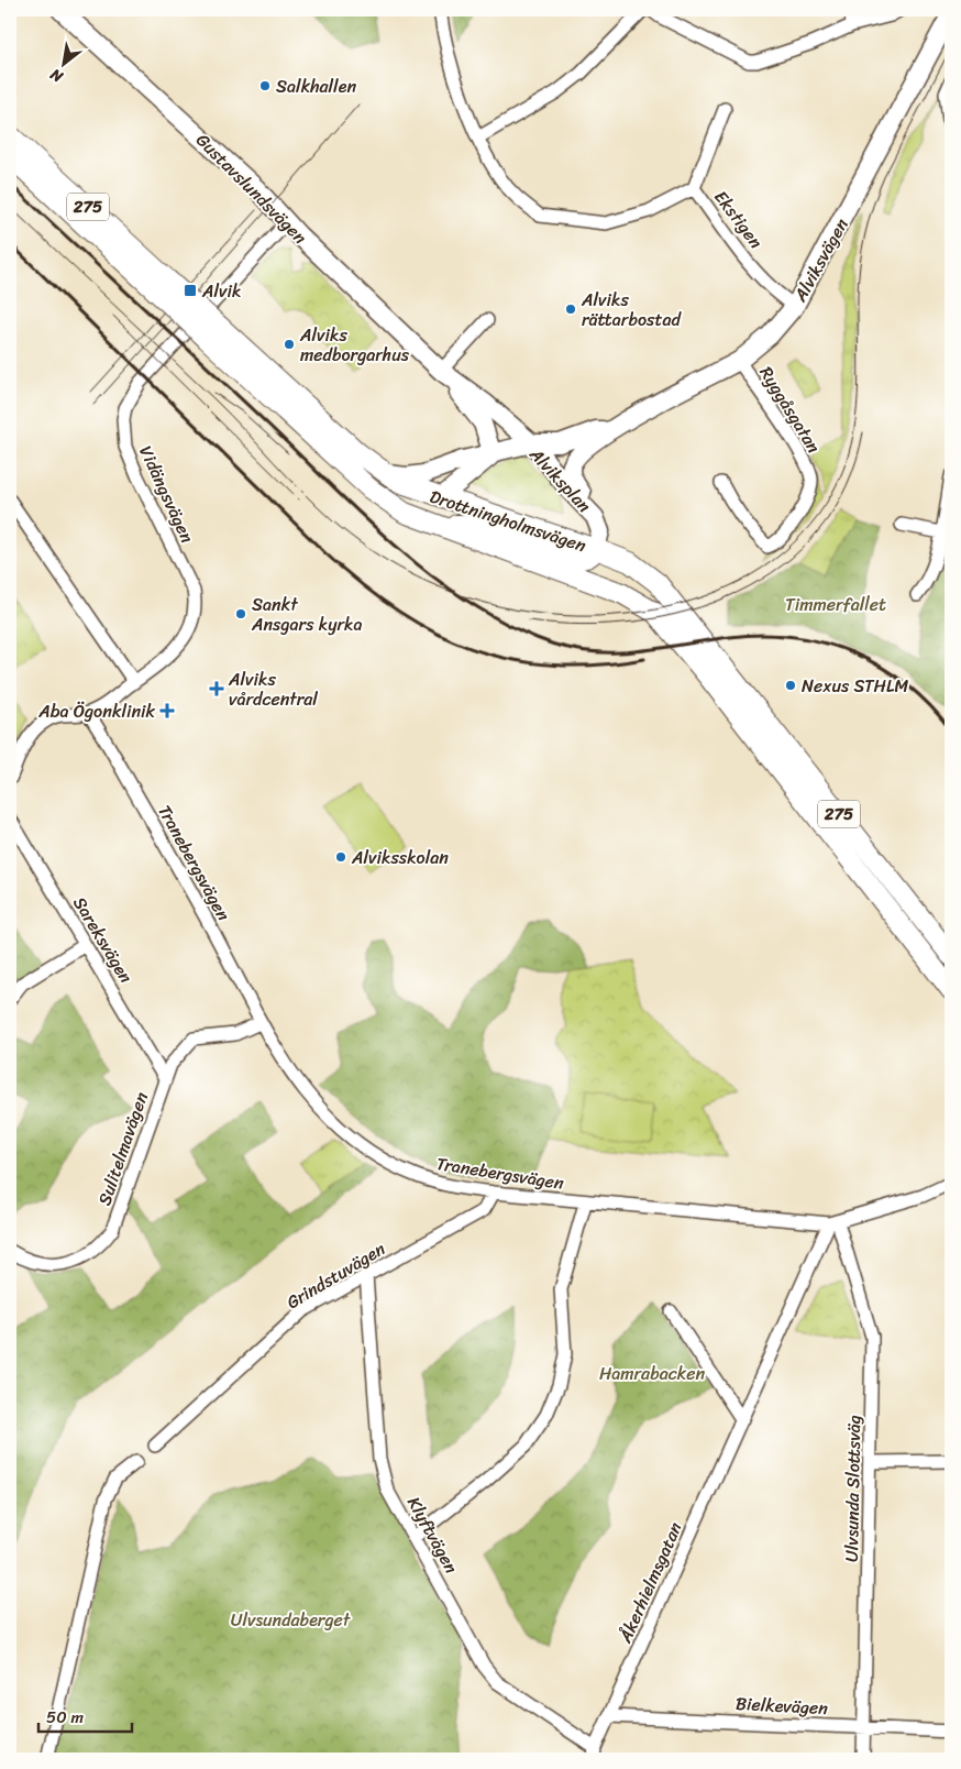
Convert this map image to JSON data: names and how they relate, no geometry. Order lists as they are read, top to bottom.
{
  "streets": {
    "main road": ["275", "Drottningholmsvägen"],
    "street": [
      "Gustavslundsvägen",
      "Ekstigen",
      "Alviksvägen",
      "Ryggåsgatan",
      "Alviksplan",
      "Vidängsvägen",
      "Tranebergsvägen",
      "Sareksvägen",
      "Sulitelmavägen",
      "Grindstuvägen",
      "Ulvsunda Slottsväg",
      "Klyftvägen",
      "Åkerhielmsgatan",
      "Bielkevägen"
    ]
  },
  "crossings": [
    ["Gustavslundsvägen", "Alviksvägen"],
    ["Gustavslundsvägen", "Alviksplan"],
    ["Gustavslundsvägen", "Vidängsvägen"],
    ["Ekstigen", "Alviksvägen"],
    ["Alviksvägen", "Ryggåsgatan"],
    ["Alviksvägen", "Alviksplan"],
    ["Alviksplan", "Drottningholmsvägen"],
    ["Vidängsvägen", "Tranebergsvägen"],
    ["Tranebergsvägen", "Sulitelmavägen"],
    ["Tranebergsvägen", "Grindstuvägen"],
    ["Tranebergsvägen", "Ulvsunda Slottsväg"],
    ["Tranebergsvägen", "Åkerhielmsgatan"],
    ["Sareksvägen", "Sulitelmavägen"],
    ["Grindstuvägen", "Klyftvägen"],
    ["Ulvsunda Slottsväg", "Åkerhielmsgatan"],
    ["Ulvsunda Slottsväg", "Bielkevägen"],
    ["Klyftvägen", "Åkerhielmsgatan"],
    ["Åkerhielmsgatan", "Bielkevägen"]
  ],
  "parks": ["Timmerfallet", "Hamrabacken", "Ulvsundaberget"],
  "places": {
    "other": [
      "Salkhallen",
      "Alviks rättarbostad",
      "Alviks medborgarhus",
      "Sankt Ansgars kyrka",
      "Nexus STHLM",
      "Alviksskolan"
    ],
    "transit": ["Alvik"],
    "health": ["Alviks vårdcentral", "Aba Ögonklinik"]
  },
  "scale_bar": "50 m",
  "north": "bottom left"
}
